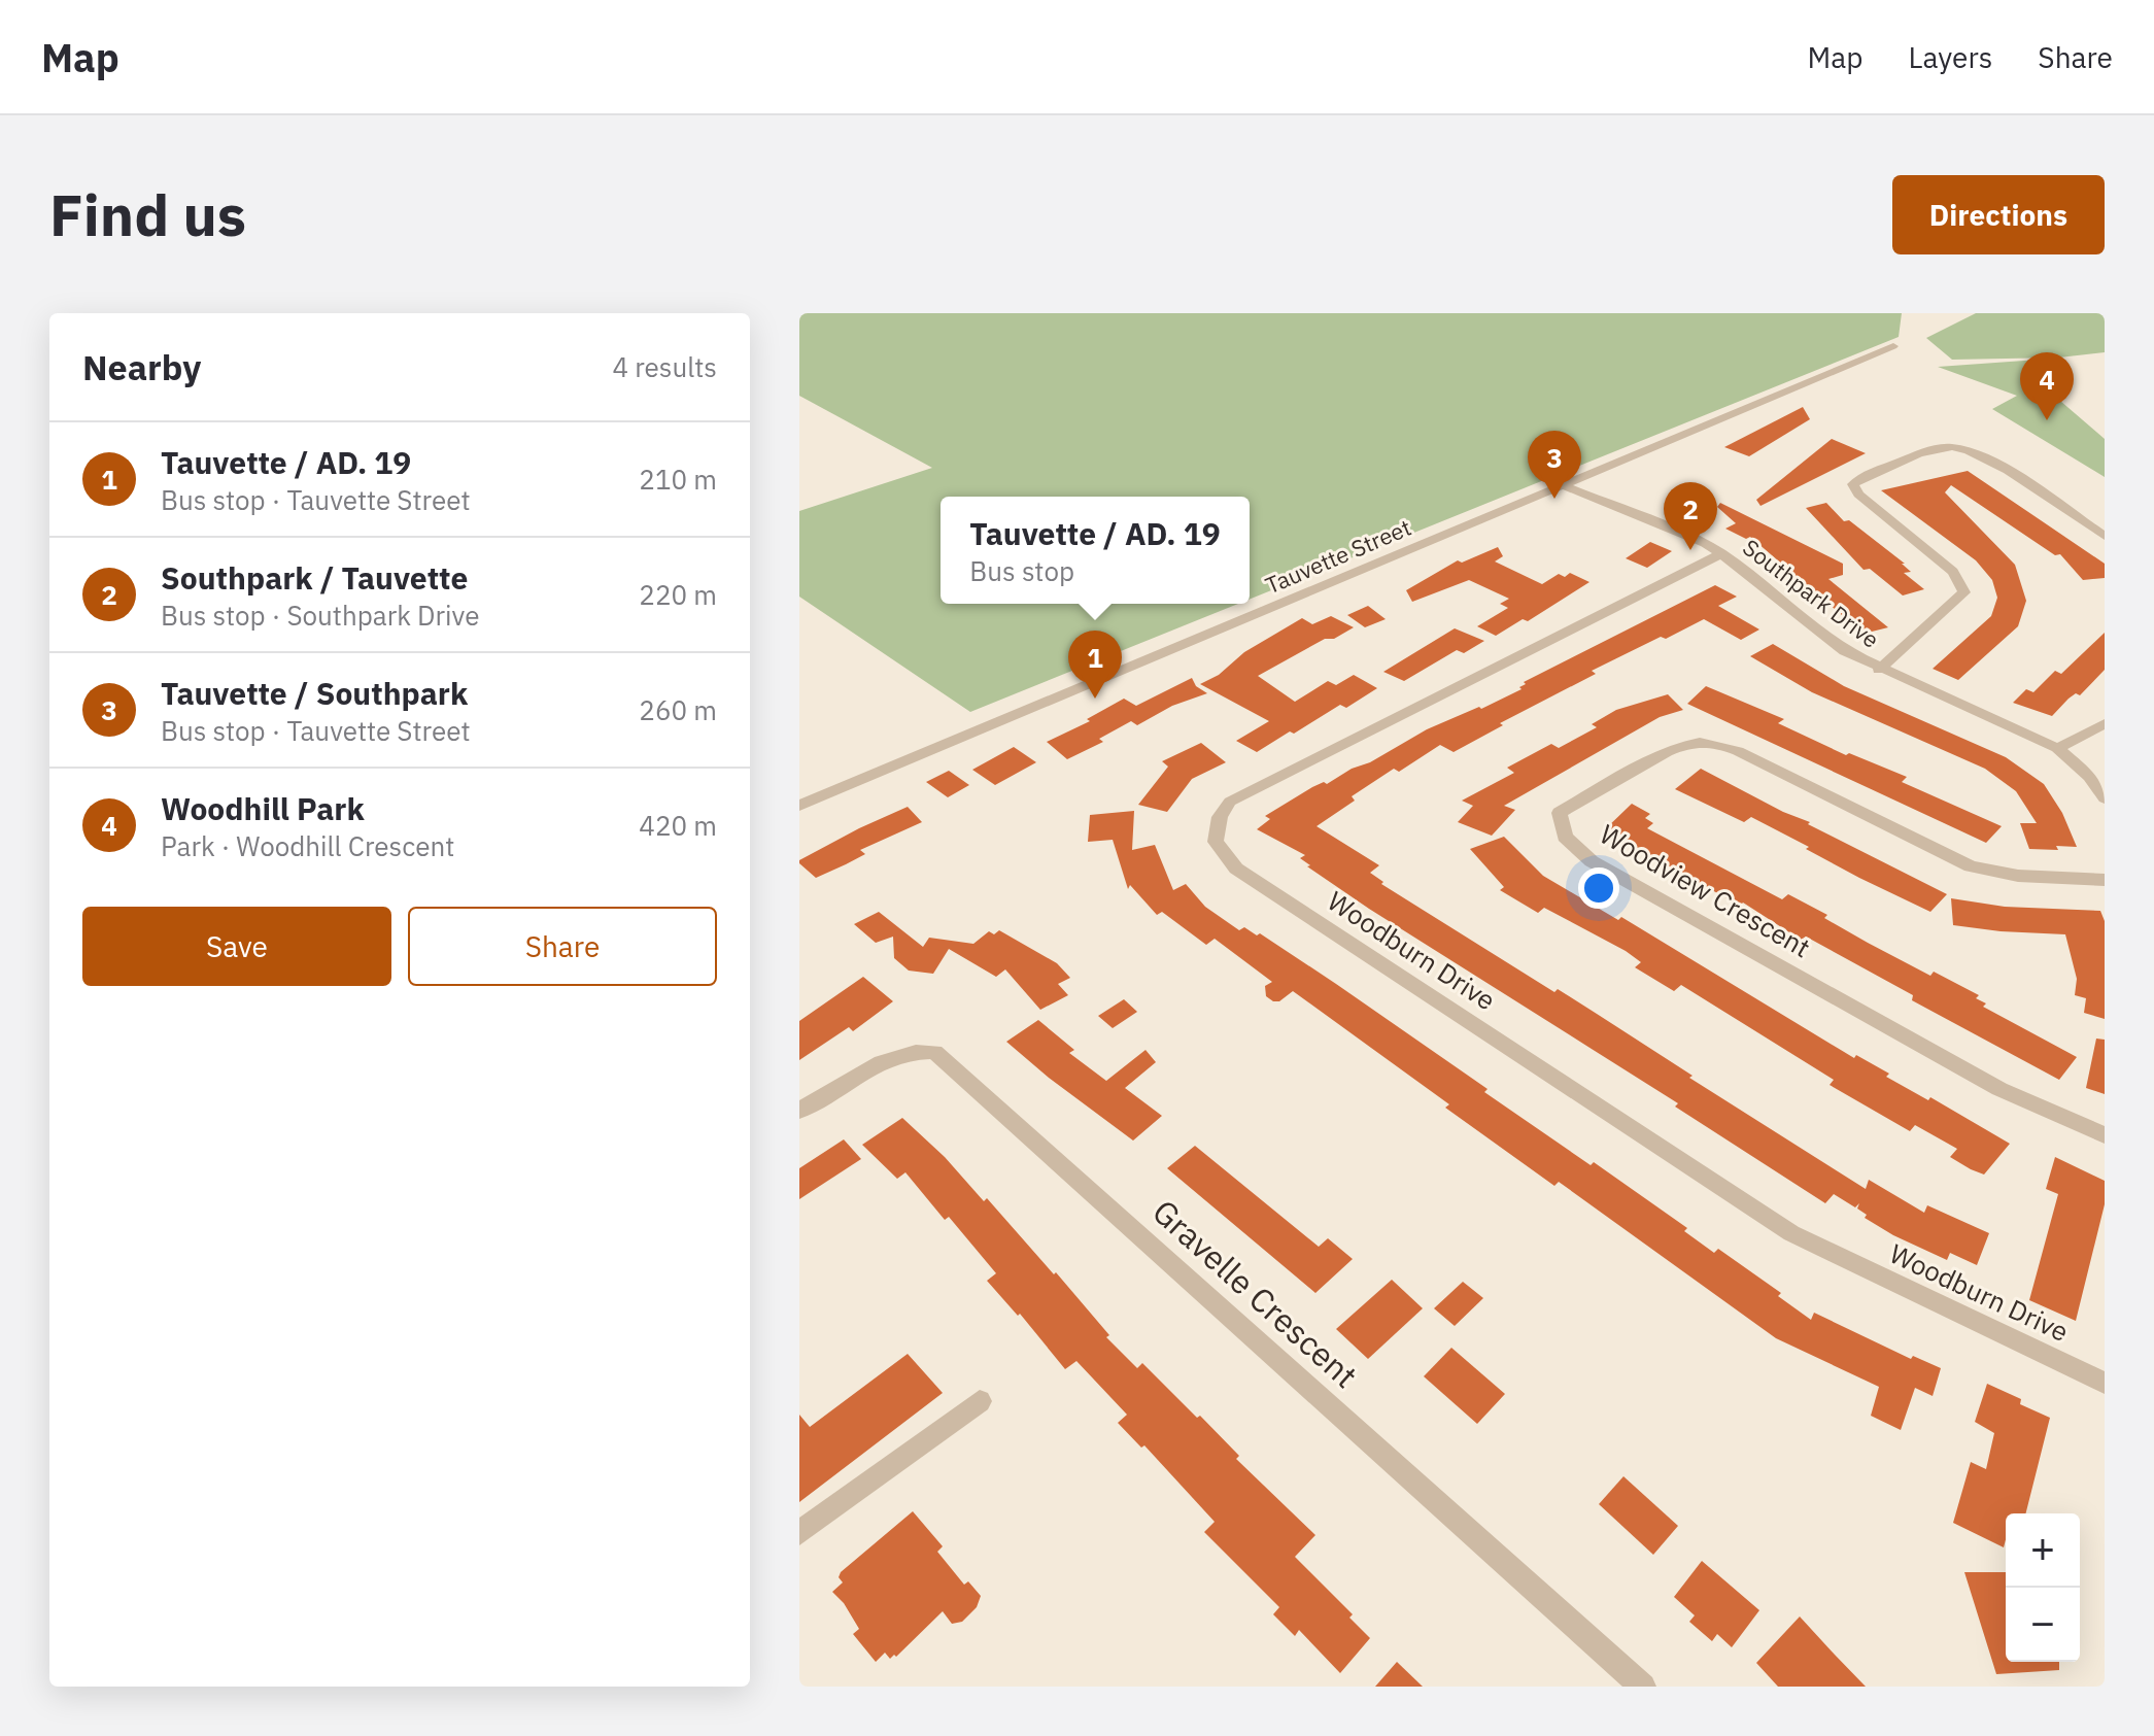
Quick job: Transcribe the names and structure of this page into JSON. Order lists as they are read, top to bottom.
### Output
{
  "streets": {
    "street": [
      "Tauvette Street",
      "Southpark Drive",
      "Woodview Crescent",
      "Woodburn Drive",
      "Gravelle Crescent"
    ]
  },
  "crossings": [
    ["Tauvette Street", "Southpark Drive"],
    ["Southpark Drive", "Woodburn Drive"]
  ],
  "page": {
    "header": "Map",
    "nav": ["Map", "Layers", "Share"],
    "buttons": [
      "Directions",
      ["Save", "Share"]
    ],
    "title": "Find us",
    "heading": ["Nearby", "4 results"],
    "pins": [
      "4",
      "3",
      "2",
      "1"
    ],
    "list": [
      {
        "mark": "1",
        "name": "Tauvette / AD. 19",
        "note": "Bus stop · Tauvette Street",
        "value": "210 m"
      },
      {
        "mark": "2",
        "name": "Southpark / Tauvette",
        "note": "Bus stop · Southpark Drive",
        "value": "220 m"
      },
      {
        "mark": "3",
        "name": "Tauvette / Southpark",
        "note": "Bus stop · Tauvette Street",
        "value": "260 m"
      },
      {
        "mark": "4",
        "name": "Woodhill Park",
        "note": "Park · Woodhill Crescent",
        "value": "420 m"
      }
    ],
    "popup": ["Tauvette / AD. 19", "Bus stop"],
    "map_buttons": ["+", "−"]
  }
}
